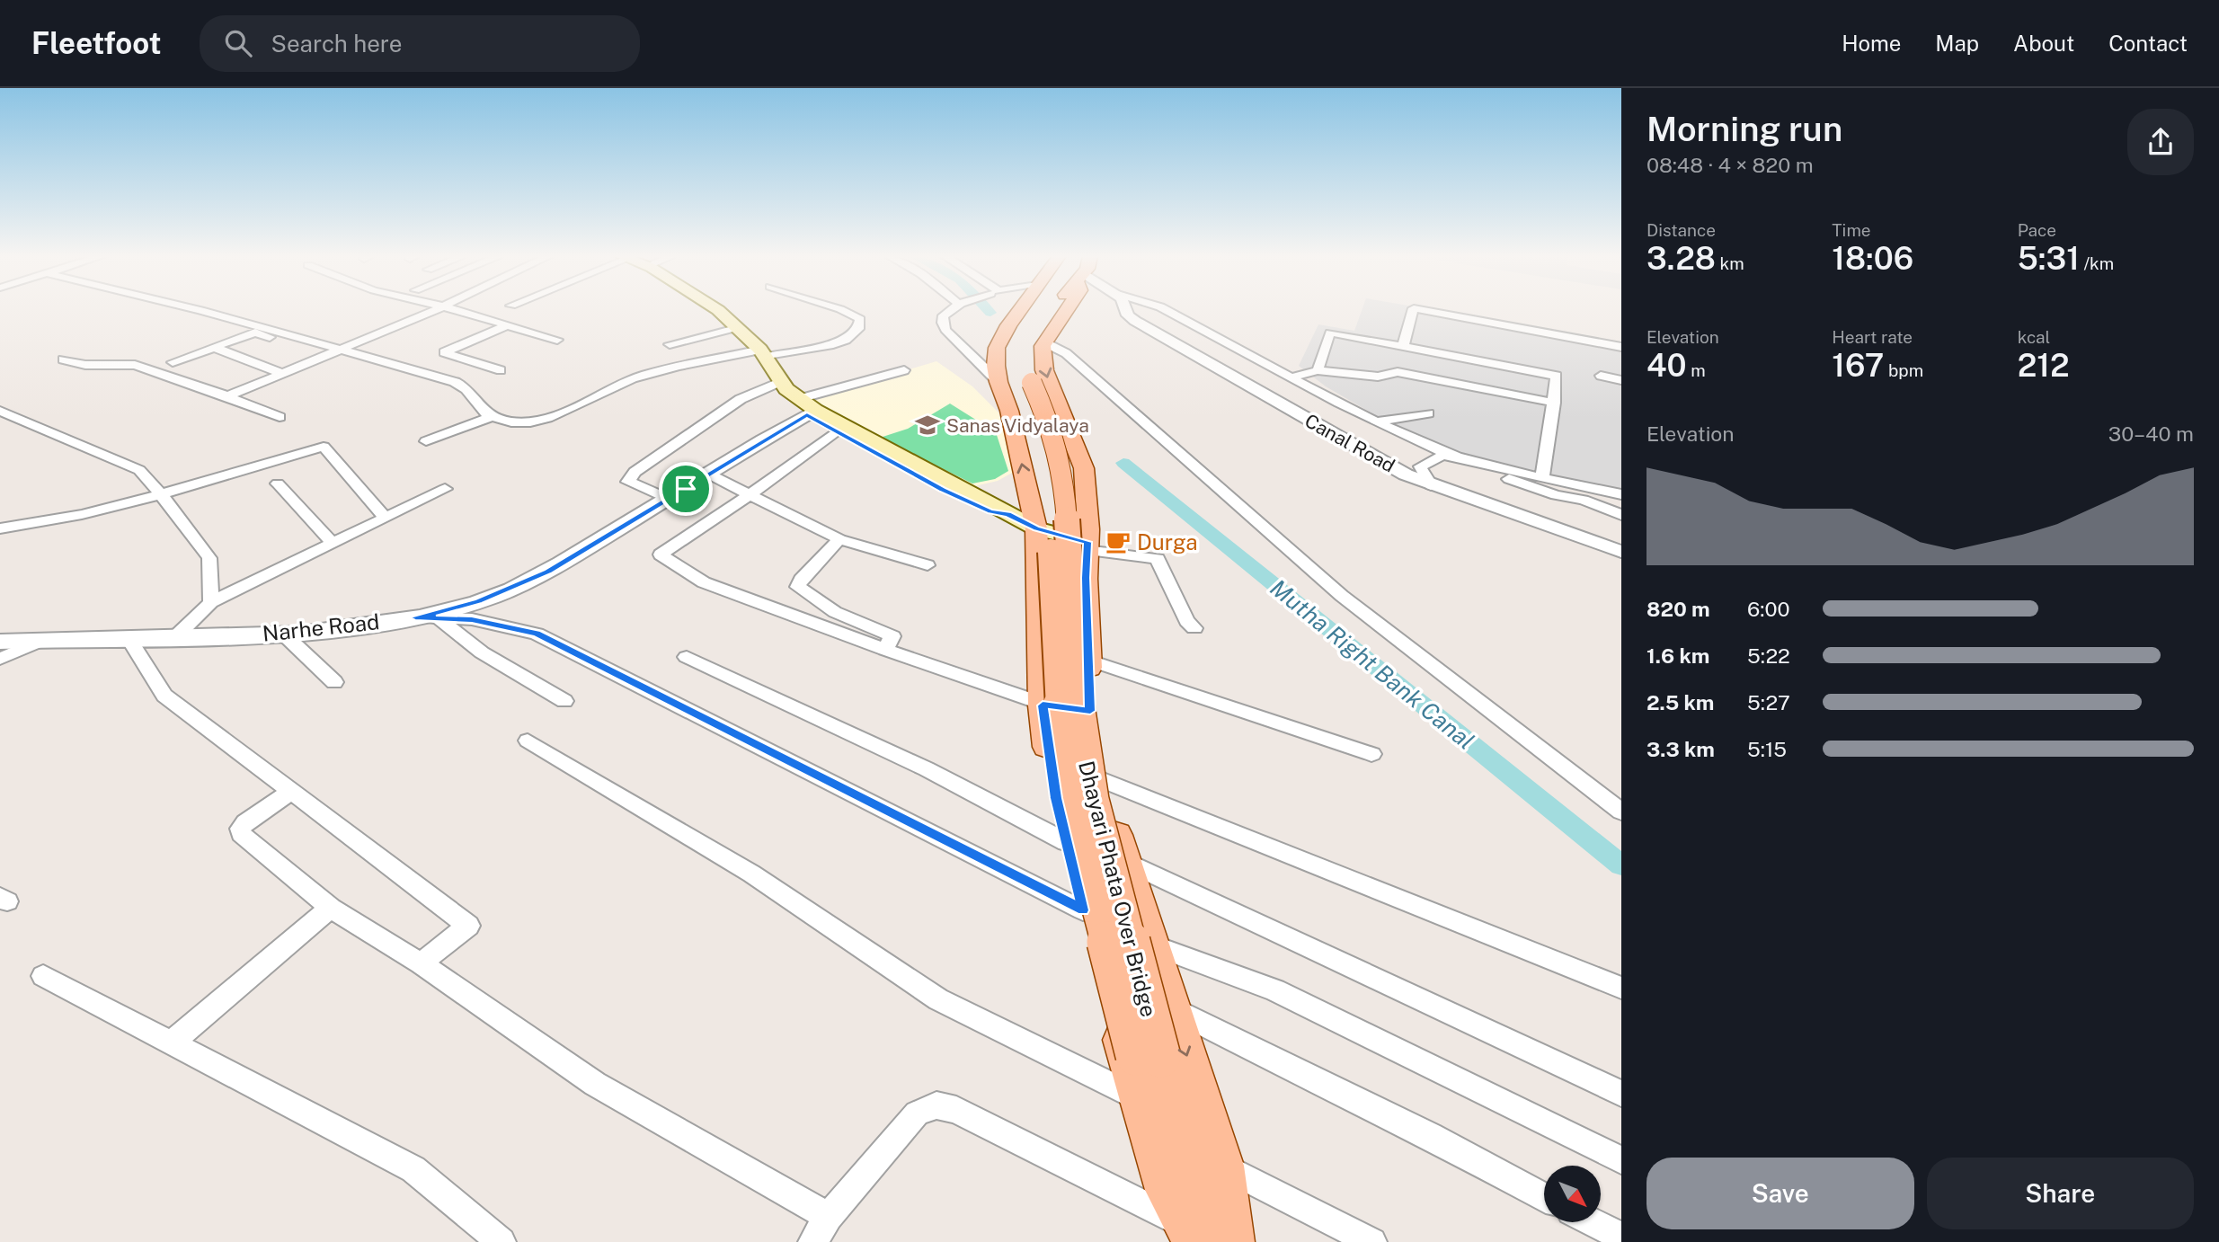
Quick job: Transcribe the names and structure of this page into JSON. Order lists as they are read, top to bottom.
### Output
{
  "streets": {
    "main road": ["Dhayari Phata Over Bridge"],
    "street": ["Canal Road", "Narhe Road"]
  },
  "water": ["Mutha Right Bank Canal"],
  "places": {
    "school or university": ["Sanas Vidyalaya"],
    "cafe": ["Durga"]
  },
  "north": "bottom right",
  "page": {
    "header": "Fleetfoot",
    "search": "Search here",
    "nav": [
      "Home",
      "Map",
      "About",
      "Contact"
    ],
    "heading": ["Morning run", "08:48 · 4 × 820 m"],
    "stats": [
      ["Distance", "3.28 km"],
      ["Time", "18:06"],
      ["Pace", "5:31 /km"],
      ["Elevation", "40 m"],
      ["Heart rate", "167 bpm"],
      ["kcal", "212"]
    ],
    "chart": ["Elevation", "30–40 m"],
    "list": [
      {
        "name": "820 m",
        "note": "6:00"
      },
      {
        "name": "1.6 km",
        "note": "5:22"
      },
      {
        "name": "2.5 km",
        "note": "5:27"
      },
      {
        "name": "3.3 km",
        "note": "5:15"
      }
    ],
    "buttons": ["Save", "Share"]
  }
}
